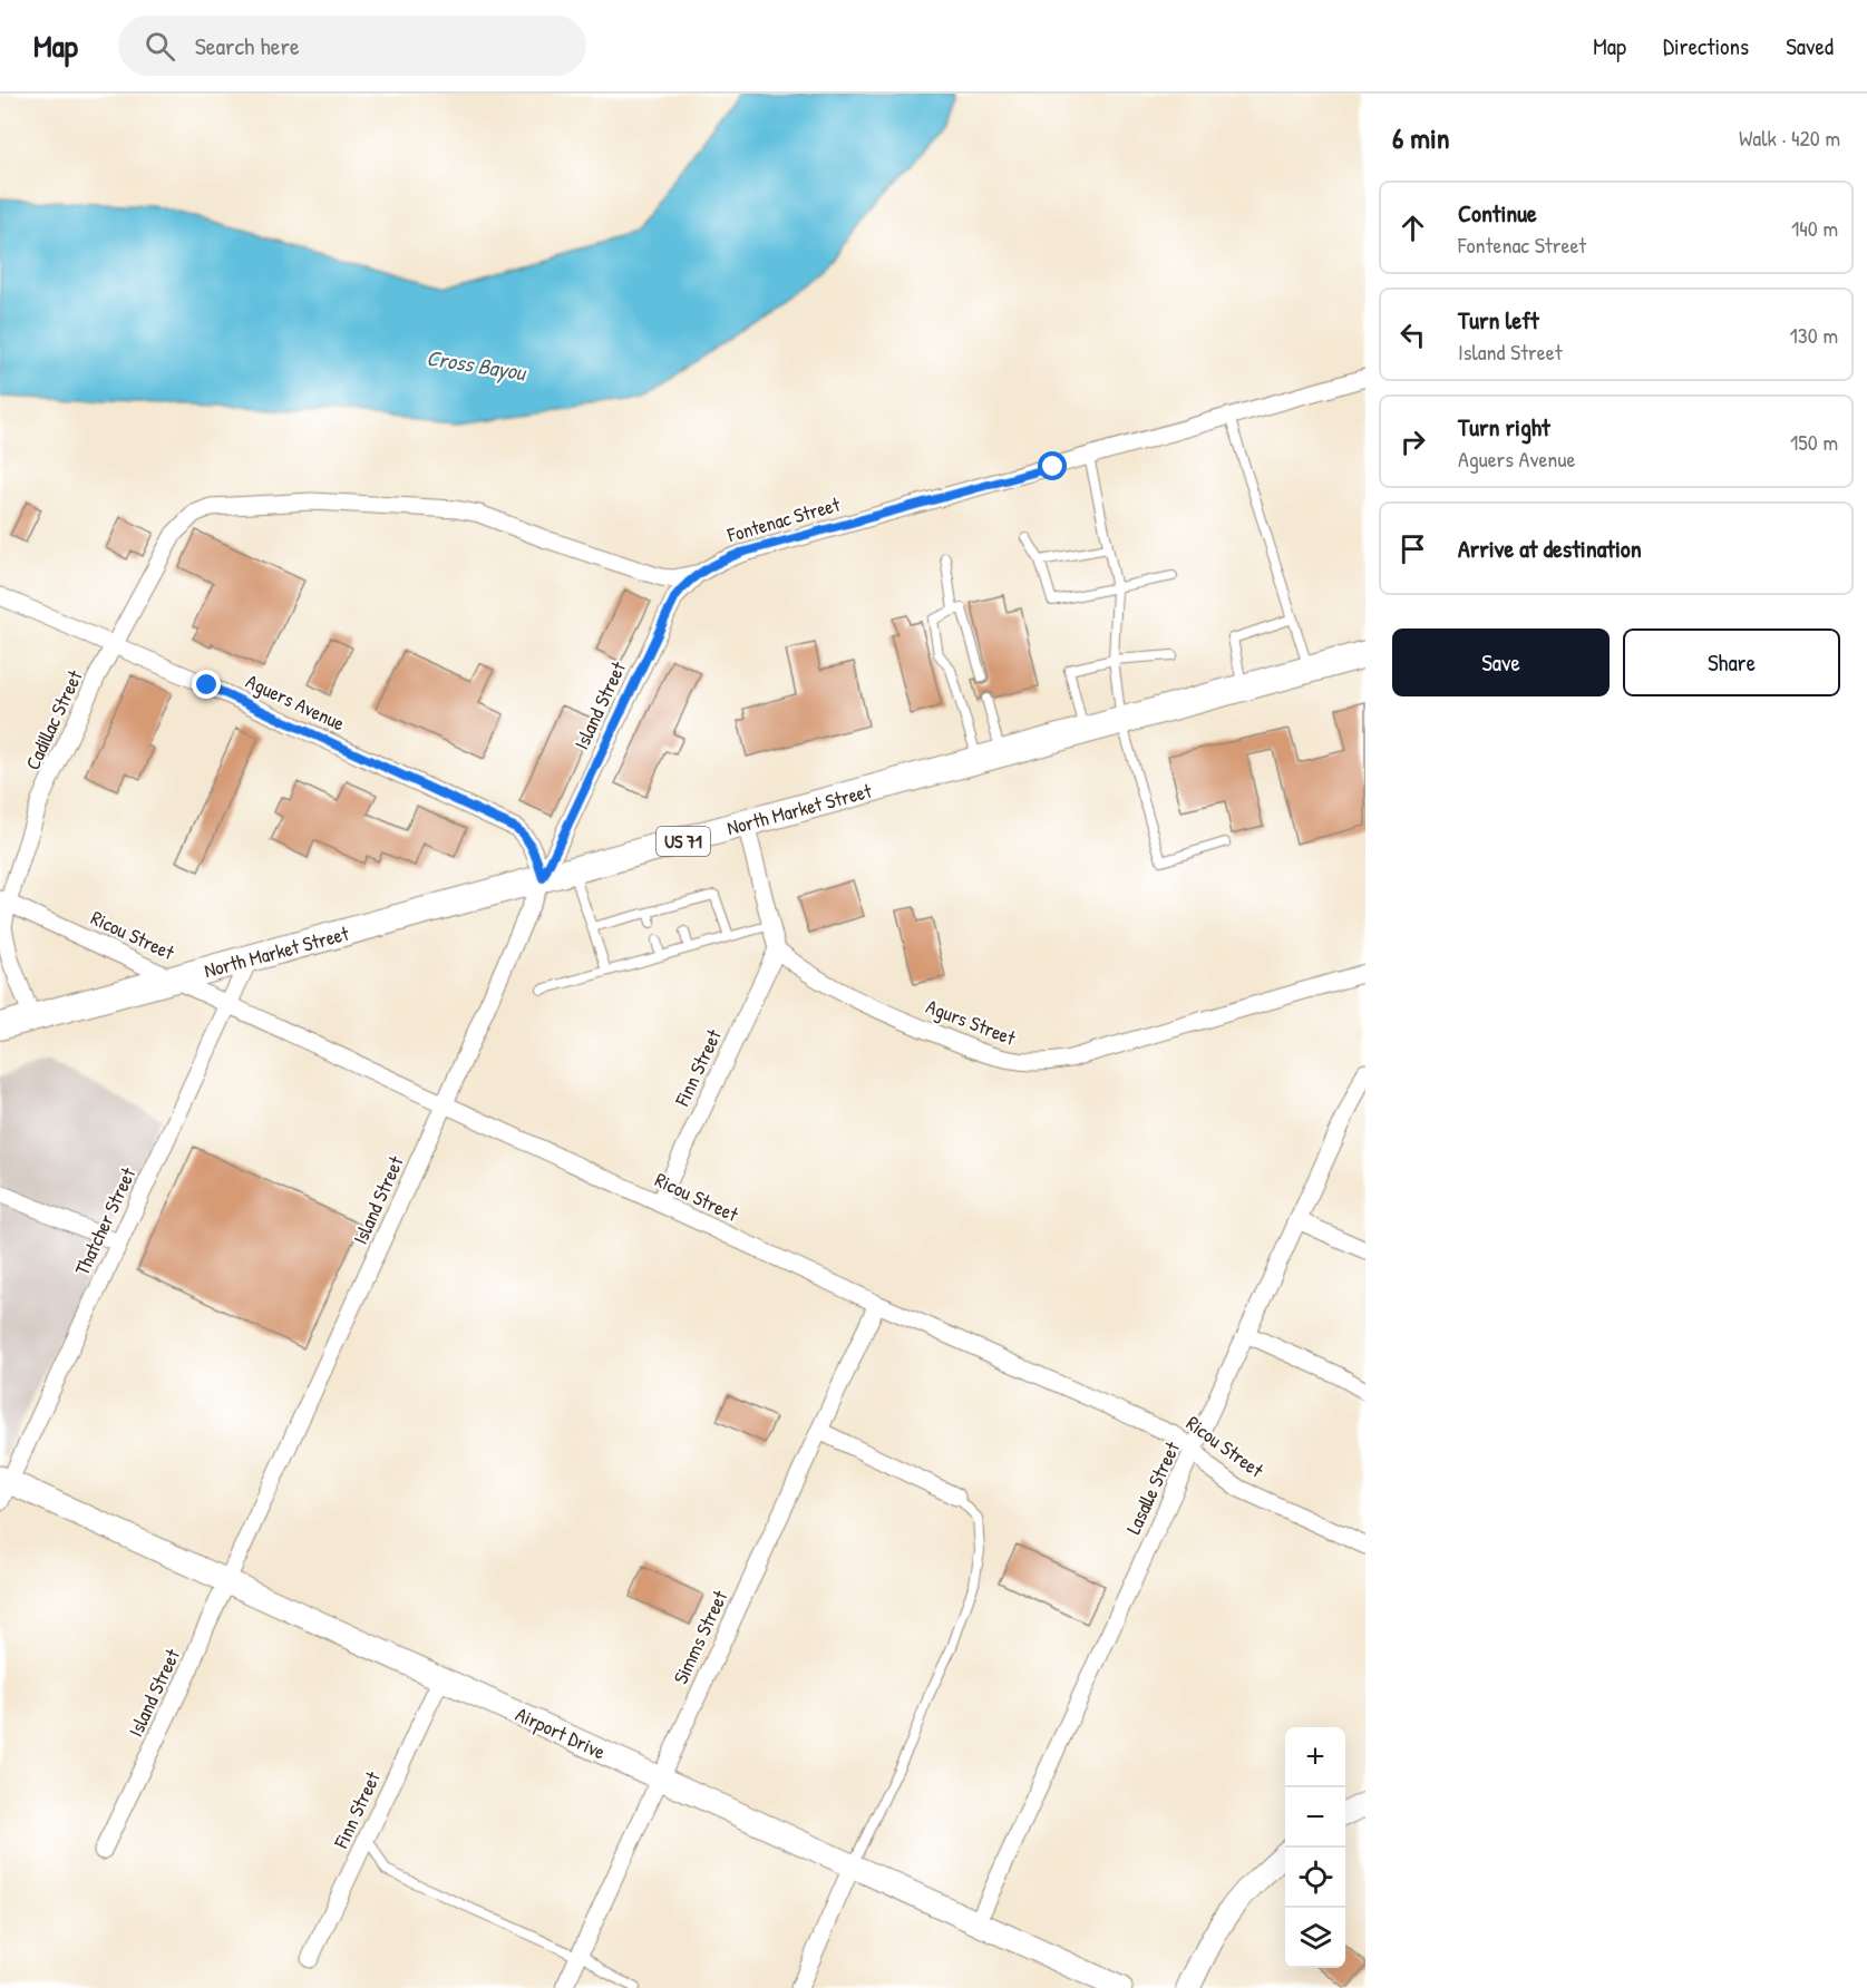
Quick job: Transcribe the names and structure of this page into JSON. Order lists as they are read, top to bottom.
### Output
{
  "streets": {
    "main road": ["North Market Street", "US 71"],
    "street": [
      "Fontenac Street",
      "Aguers Avenue",
      "Island Street",
      "Cadillac Street",
      "Ricou Street",
      "Agurs Street",
      "Finn Street",
      "Thatcher Street",
      "Lasalle Street",
      "Simms Street",
      "Airport Drive"
    ]
  },
  "crossings": [
    ["Fontenac Street", "Island Street"],
    ["Fontenac Street", "Cadillac Street"],
    ["Aguers Avenue", "Island Street"],
    ["Aguers Avenue", "Cadillac Street"],
    ["Aguers Avenue", "North Market Street"],
    ["Island Street", "North Market Street"],
    ["Island Street", "Ricou Street"],
    ["Island Street", "Airport Drive"],
    ["Cadillac Street", "North Market Street"],
    ["Cadillac Street", "Ricou Street"],
    ["North Market Street", "Ricou Street"],
    ["North Market Street", "Thatcher Street"],
    ["Ricou Street", "Finn Street"],
    ["Ricou Street", "Thatcher Street"],
    ["Ricou Street", "Lasalle Street"],
    ["Ricou Street", "Simms Street"],
    ["Agurs Street", "Finn Street"],
    ["Finn Street", "Airport Drive"],
    ["Thatcher Street", "Airport Drive"],
    ["Lasalle Street", "Airport Drive"],
    ["Simms Street", "Airport Drive"]
  ],
  "water": ["Cross Bayou"],
  "page": {
    "header": "Map",
    "search": "Search here",
    "nav": ["Map", "Directions", "Saved"],
    "heading": ["6 min", "Walk · 420 m"],
    "list": [
      ["Continue", "Fontenac Street", "140 m"],
      ["Turn left", "Island Street", "130 m"],
      ["Turn right", "Aguers Avenue", "150 m"],
      "Arrive at destination"
    ],
    "buttons": ["Save", "Share"],
    "map_buttons": ["+", "−"]
  }
}
